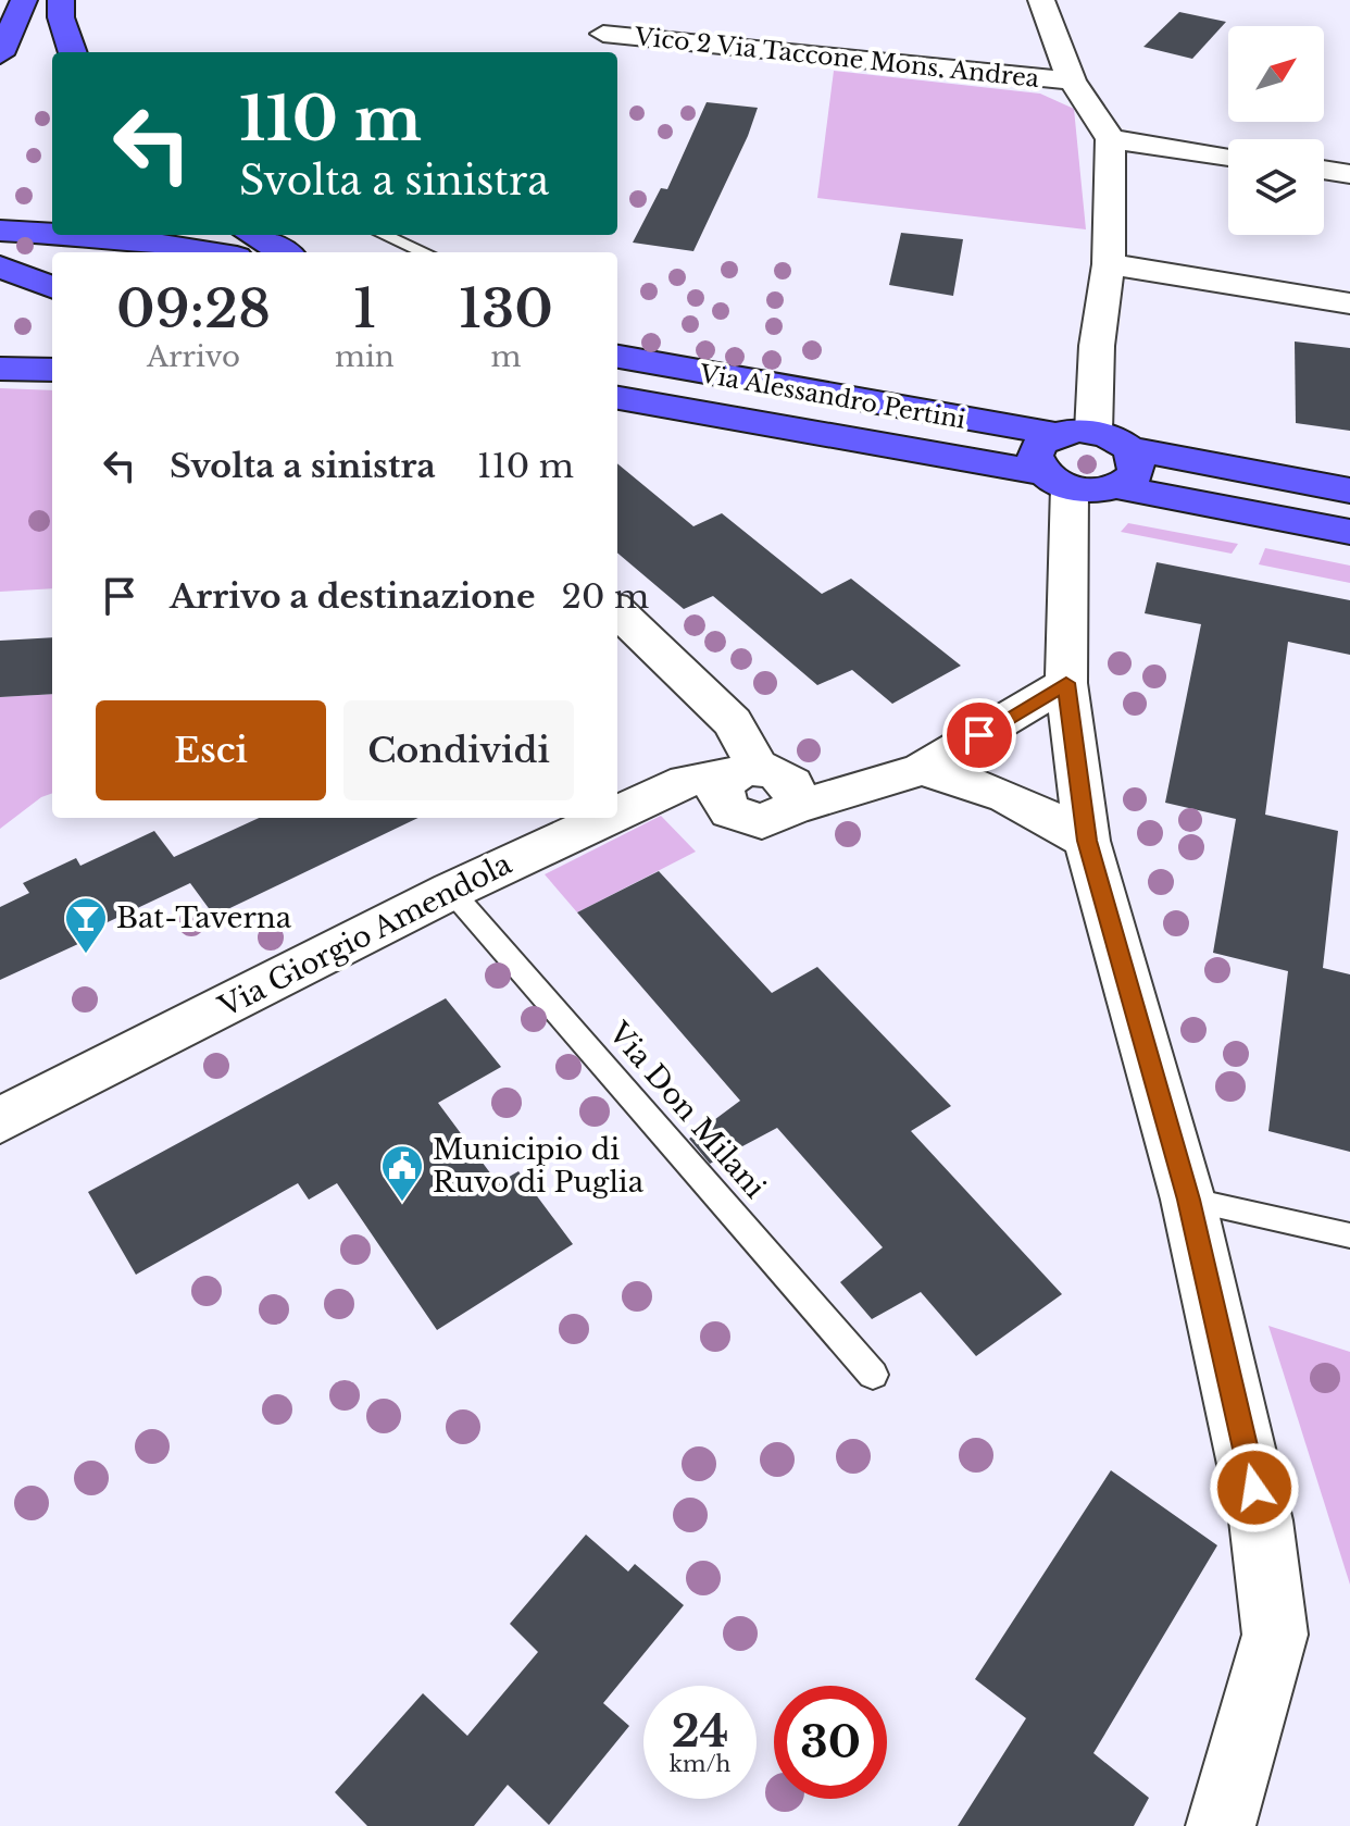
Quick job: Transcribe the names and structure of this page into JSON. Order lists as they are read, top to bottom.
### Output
{
  "streets": {
    "main road": ["Via Alessandro Pertini"],
    "street": ["Vico 2 Via Taccone Mons. Andrea", "Via Giorgio Amendola"],
    "lane": ["Via Don Milani"]
  },
  "crossings": [
    ["Via Giorgio Amendola", "Via Don Milani"]
  ],
  "places": {
    "bar": ["Bat-Taverna"],
    "public building": ["Municipio di Ruvo di Puglia"]
  },
  "north": "top right",
  "page": {
    "turn": ["110 m", "Svolta a sinistra"],
    "eta": [
      "09:28",
      "Arrivo",
      "1",
      "min",
      "130",
      "m"
    ],
    "list": [
      {
        "name": "Svolta a sinistra",
        "value": "110 m"
      },
      {
        "name": "Arrivo a destinazione",
        "value": "20 m"
      }
    ],
    "buttons": ["Esci", "Condividi"],
    "speed": "24 km/h",
    "limit": "30"
  }
}
